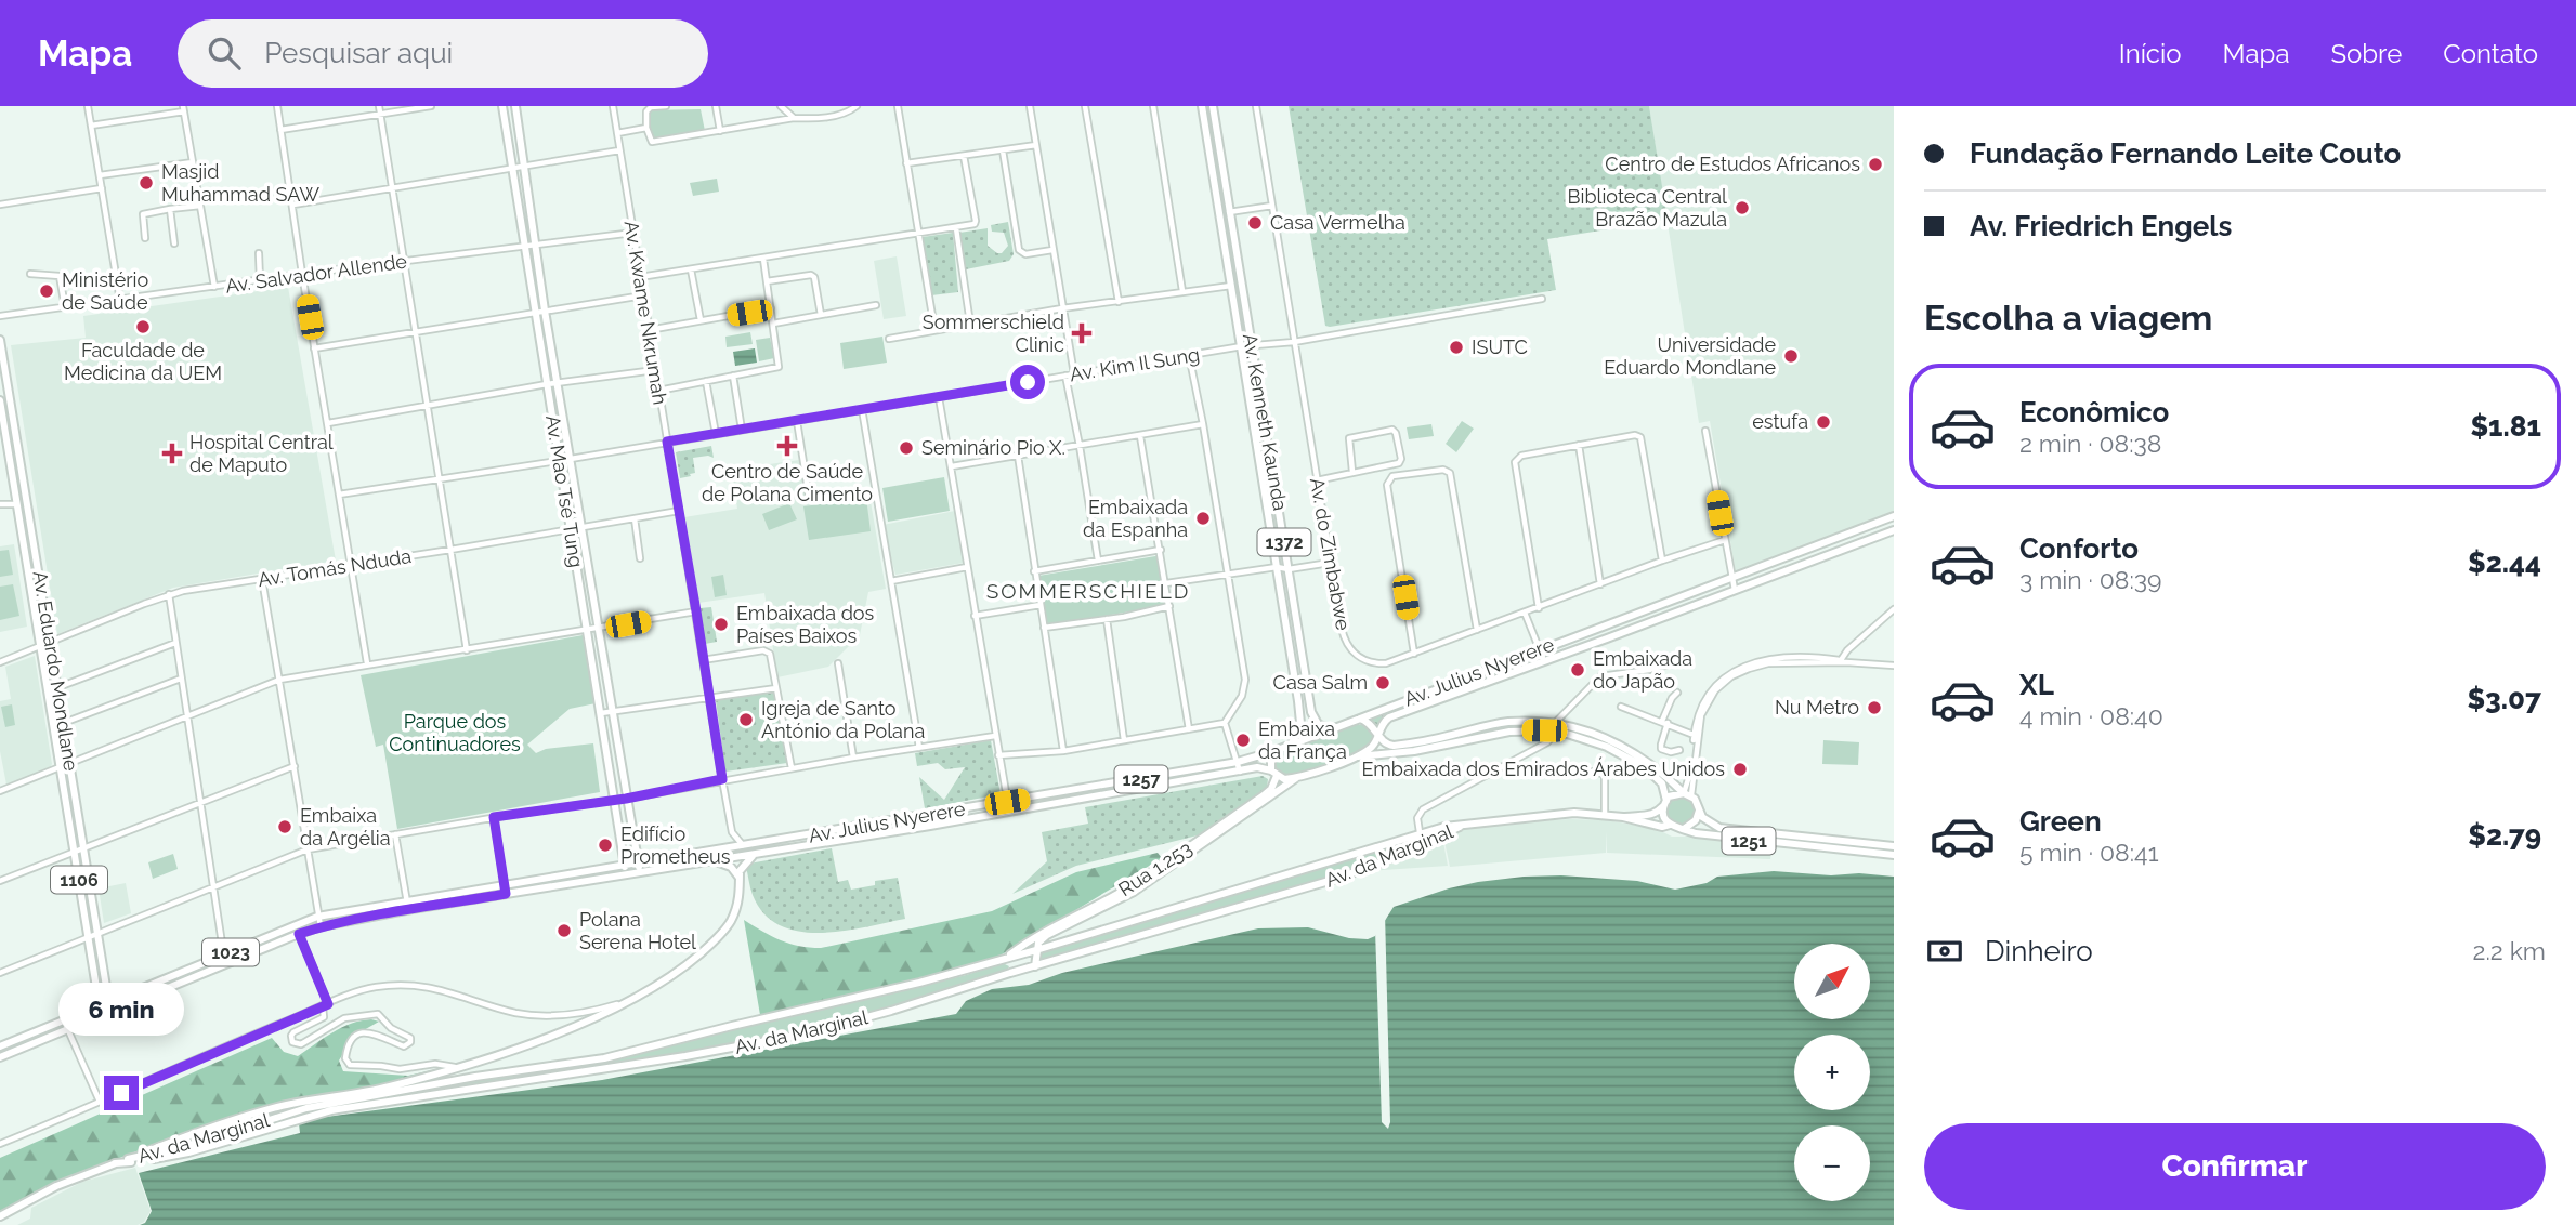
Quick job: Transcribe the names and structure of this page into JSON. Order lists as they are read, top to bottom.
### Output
{
  "streets": {
    "main road": [
      "Av. Kenneth Kaunda",
      "Av. Mao Tsé Tung",
      "1372",
      "Av. Eduardo Mondlane",
      "Av. Julius Nyerere",
      "1257",
      "1251",
      "Av. da Marginal",
      "Rua 1.253",
      "1106",
      "1023"
    ],
    "street": [
      "Av. Salvador Allende",
      "Av. Kwame Nkrumah",
      "Av. Kim Il Sung",
      "Av. do Zimbabwe",
      "Av. Tomás Nduda"
    ]
  },
  "crossings": [
    ["Av. Salvador Allende", "Av. Kwame Nkrumah"],
    ["Av. Salvador Allende", "Av. Mao Tsé Tung"],
    ["Av. Kwame Nkrumah", "Av. Kim Il Sung"],
    ["Av. Kwame Nkrumah", "Av. Tomás Nduda"],
    ["Av. Kwame Nkrumah", "Av. Julius Nyerere"],
    ["Av. Kim Il Sung", "Av. Kenneth Kaunda"],
    ["Av. Kim Il Sung", "Av. Mao Tsé Tung"],
    ["Av. Kim Il Sung", "Av. do Zimbabwe"],
    ["Av. Kenneth Kaunda", "1372"],
    ["Av. Kenneth Kaunda", "Av. Julius Nyerere"],
    ["Av. Mao Tsé Tung", "Av. Tomás Nduda"],
    ["Av. Mao Tsé Tung", "Av. Julius Nyerere"],
    ["1372", "Av. Julius Nyerere"],
    ["Av. Tomás Nduda", "Av. Eduardo Mondlane"],
    ["Av. Eduardo Mondlane", "Av. Julius Nyerere"],
    ["Av. Julius Nyerere", "Av. da Marginal"],
    ["Av. Julius Nyerere", "Rua 1.253"],
    ["1251", "Av. da Marginal"],
    ["Av. da Marginal", "Rua 1.253"]
  ],
  "districts": ["SOMMERSCHIELD"],
  "parks": ["Parque dos Continuadores"],
  "places": {
    "other": [
      "Centro de Estudos Africanos",
      "Masjid Muhammad SAW",
      "Biblioteca Central Brazão Mazula",
      "Casa Vermelha",
      "Ministério de Saúde",
      "Faculdade de Medicina da UEM",
      "ISUTC",
      "Universidade Eduardo Mondlane",
      "estufa",
      "Seminário Pio X.",
      "Embaixada da Espanha",
      "Embaixada dos Países Baixos",
      "Embaixada do Japão",
      "Casa Salm",
      "Nu Metro",
      "Igreja de Santo António da Polana",
      "Embaixa da França",
      "Embaixada dos Emirados Árabes Unidos",
      "Embaixa da Argélia",
      "Edifício Prometheus",
      "Polana Serena Hotel"
    ],
    "health": ["Sommerschield Clinic", "Centro de Saúde de Polana Cimento", "Hospital Central de Maputo"]
  },
  "north": "top right",
  "page": {
    "header": "Mapa",
    "search": "Pesquisar aqui",
    "nav": [
      "Início",
      "Mapa",
      "Sobre",
      "Contato"
    ],
    "banner": ["Fundação Fernando Leite Couto", "Av. Friedrich Engels"],
    "heading": "Escolha a viagem",
    "list": [
      {
        "name": "Econômico",
        "note": "2 min · 08:38",
        "value": "$1.81"
      },
      {
        "name": "Conforto",
        "note": "3 min · 08:39",
        "value": "$2.44"
      },
      {
        "name": "XL",
        "note": "4 min · 08:40",
        "value": "$3.07"
      },
      {
        "name": "Green",
        "note": "5 min · 08:41",
        "value": "$2.79"
      }
    ],
    "pay": ["Dinheiro", "2.2 km"],
    "map_buttons": ["+", "−"],
    "bubble": "6 min",
    "buttons": "Confirmar"
  }
}
